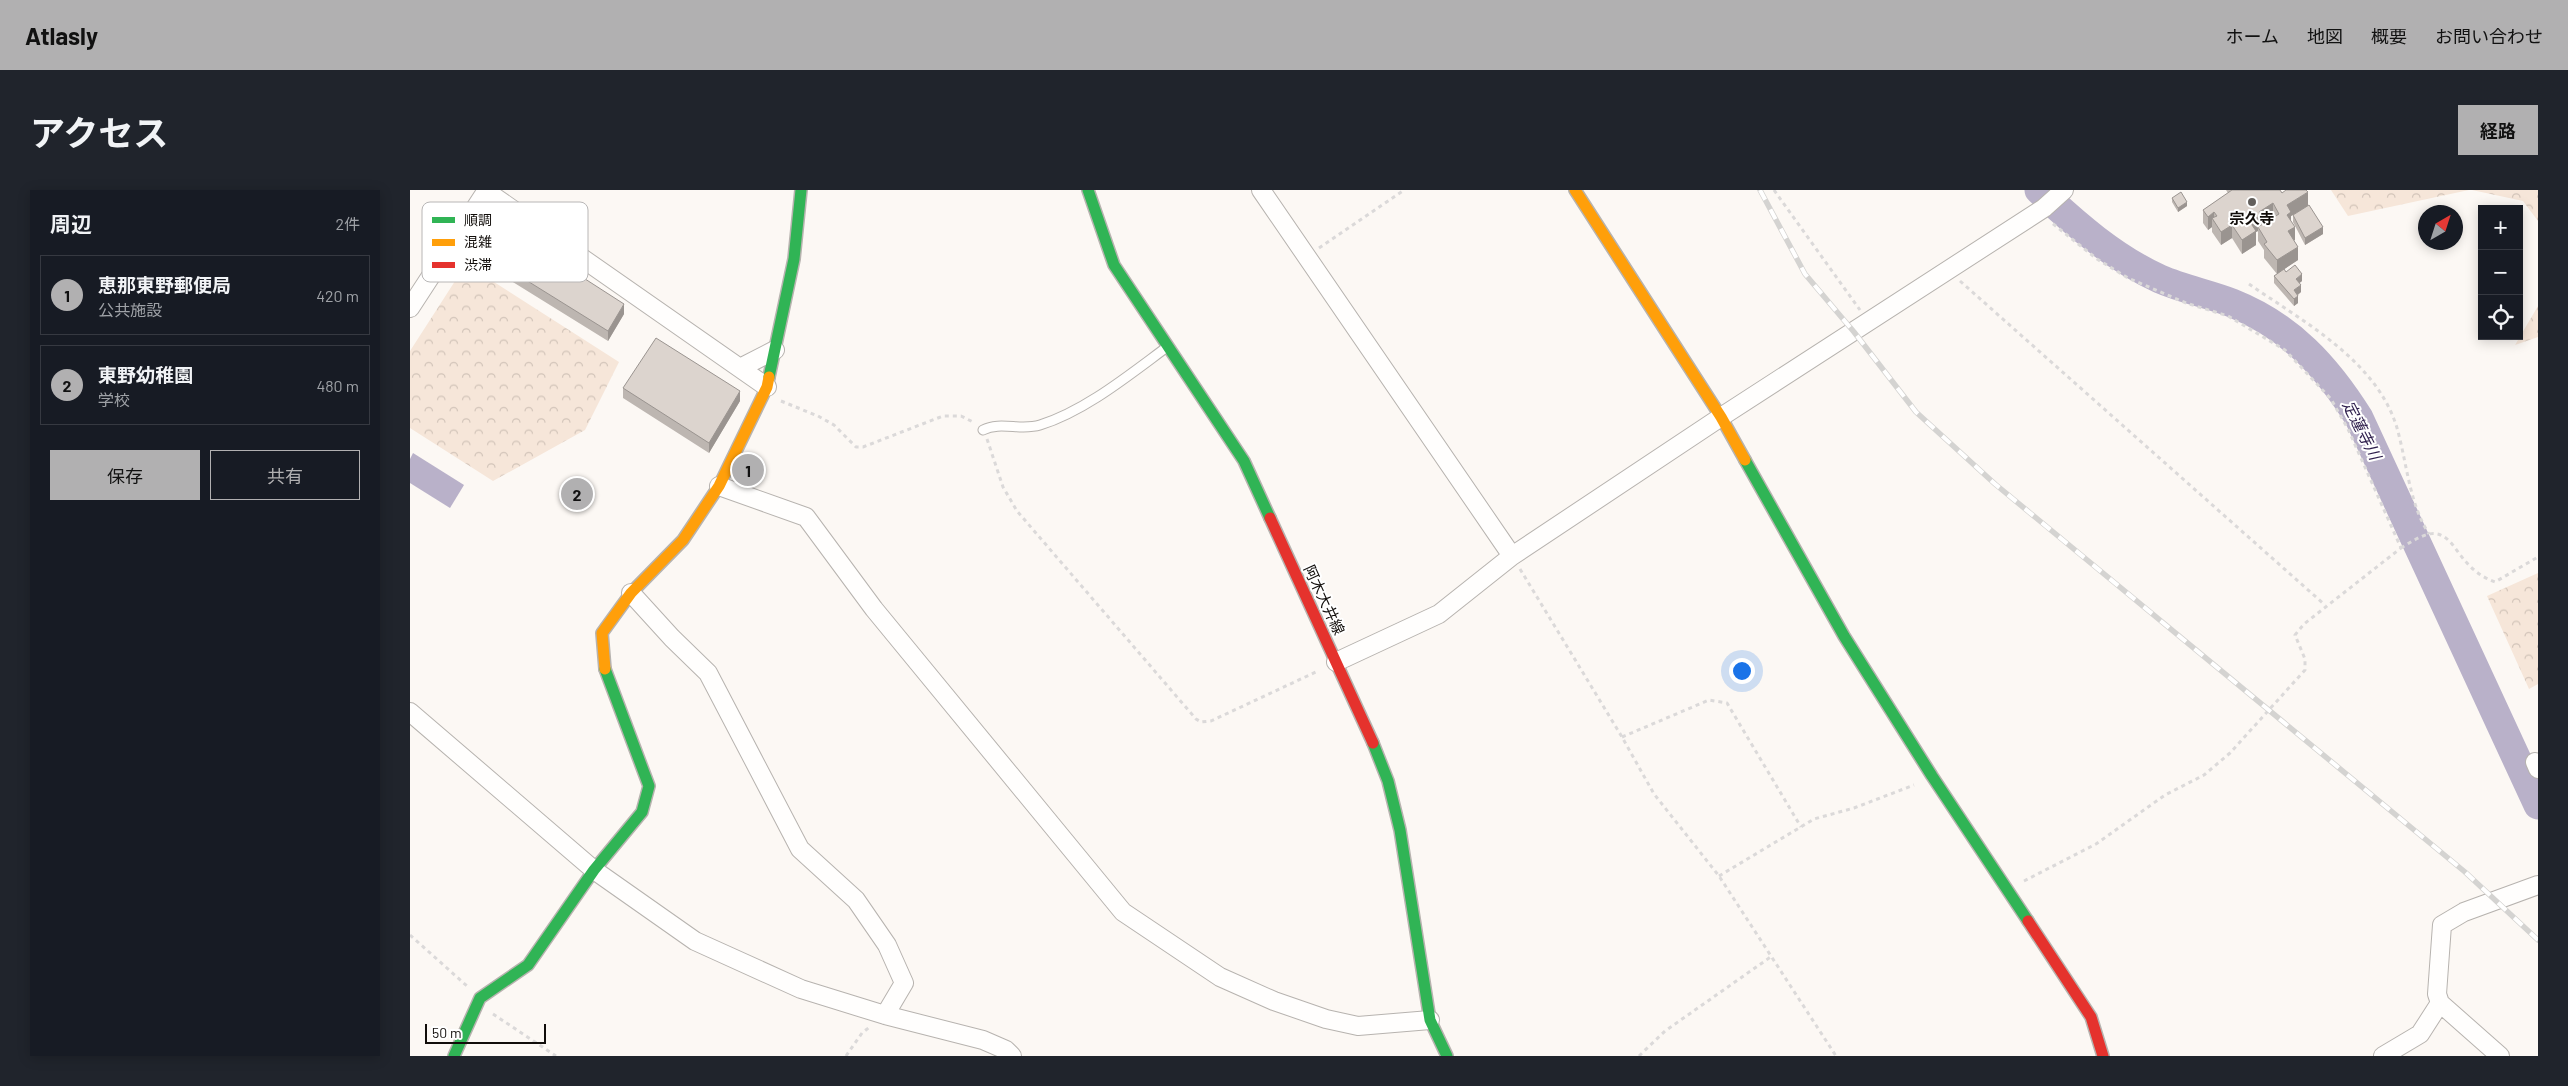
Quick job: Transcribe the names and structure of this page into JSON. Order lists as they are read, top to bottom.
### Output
{
  "streets": {
    "street": ["阿木大井線"]
  },
  "water": ["定蓮寺川"],
  "places": ["宗久寺"],
  "legend": ["順調", "混雑", "渋滞"],
  "scale_bar": "50 m",
  "north": "top right",
  "page": {
    "header": "Atlasly",
    "nav": [
      "ホーム",
      "地図",
      "概要",
      "お問い合わせ"
    ],
    "title": "アクセス",
    "buttons": [
      "経路",
      ["保存", "共有"]
    ],
    "heading": ["周辺", "2件"],
    "map_buttons": ["+", "−"],
    "list": [
      {
        "mark": "1",
        "name": "恵那東野郵便局",
        "note": "公共施設",
        "value": "420 m"
      },
      {
        "mark": "2",
        "name": "東野幼稚園",
        "note": "学校",
        "value": "480 m"
      }
    ],
    "pins": ["1", "2"],
    "scale": "50 m"
  }
}
